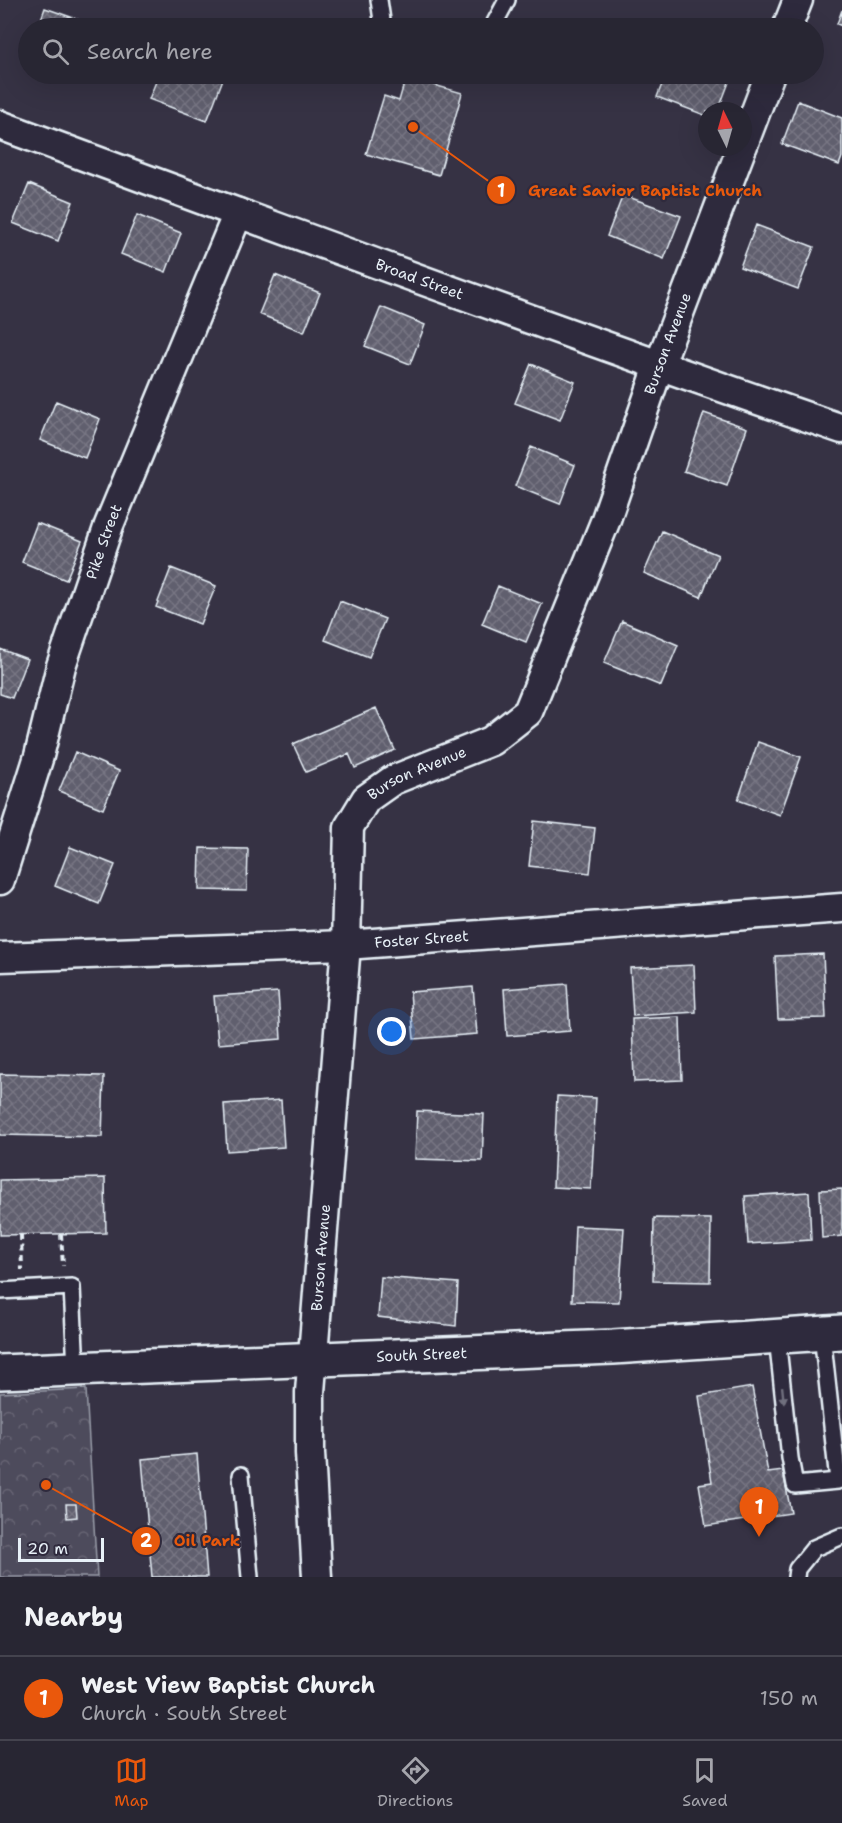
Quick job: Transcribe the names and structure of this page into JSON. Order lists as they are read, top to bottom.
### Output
{
  "streets": {
    "street": [
      "Broad Street",
      "Burson Avenue",
      "Pike Street",
      "Foster Street",
      "South Street"
    ]
  },
  "crossings": [
    ["Broad Street", "Burson Avenue"],
    ["Broad Street", "Pike Street"],
    ["Burson Avenue", "Foster Street"],
    ["Burson Avenue", "South Street"]
  ],
  "places": ["Great Savior Baptist Church", "Oil Park"],
  "scale_bar": "20 m",
  "north": "top",
  "page": {
    "search": "Search here",
    "pins": "1",
    "scale": "20 m",
    "heading": "Nearby",
    "list": [
      {
        "mark": "1",
        "name": "West View Baptist Church",
        "note": "Church · South Street",
        "value": "150 m"
      }
    ],
    "nav": ["Map", "Directions", "Saved"]
  }
}
